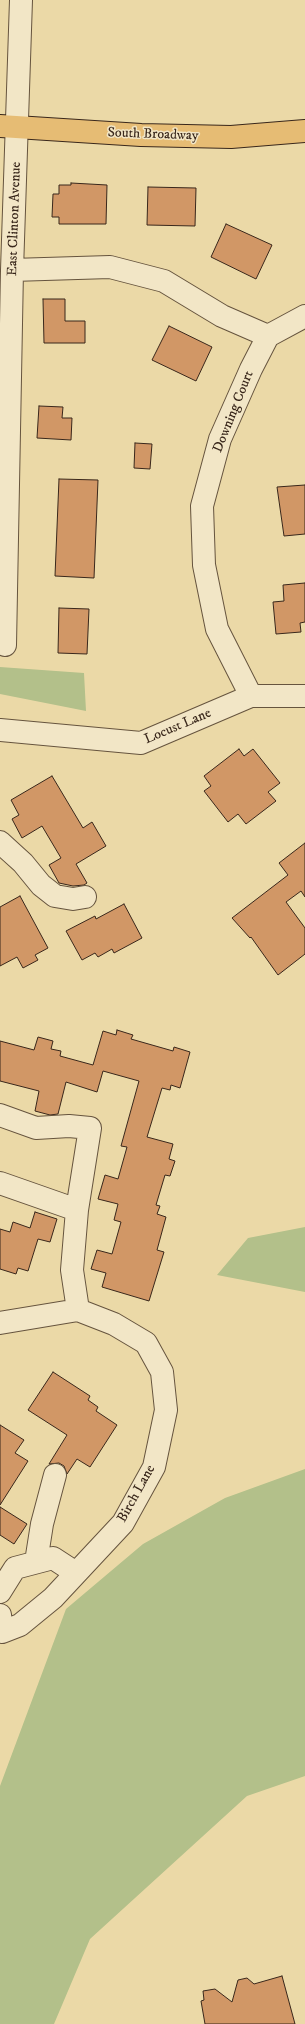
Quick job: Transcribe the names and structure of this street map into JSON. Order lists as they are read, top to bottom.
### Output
{
  "streets": {
    "main road": ["South Broadway"],
    "street": [
      "East Clinton Avenue",
      "Downing Court",
      "Locust Lane",
      "Birch Lane"
    ]
  },
  "crossings": [
    ["South Broadway", "East Clinton Avenue"],
    ["Downing Court", "Locust Lane"]
  ]
}
